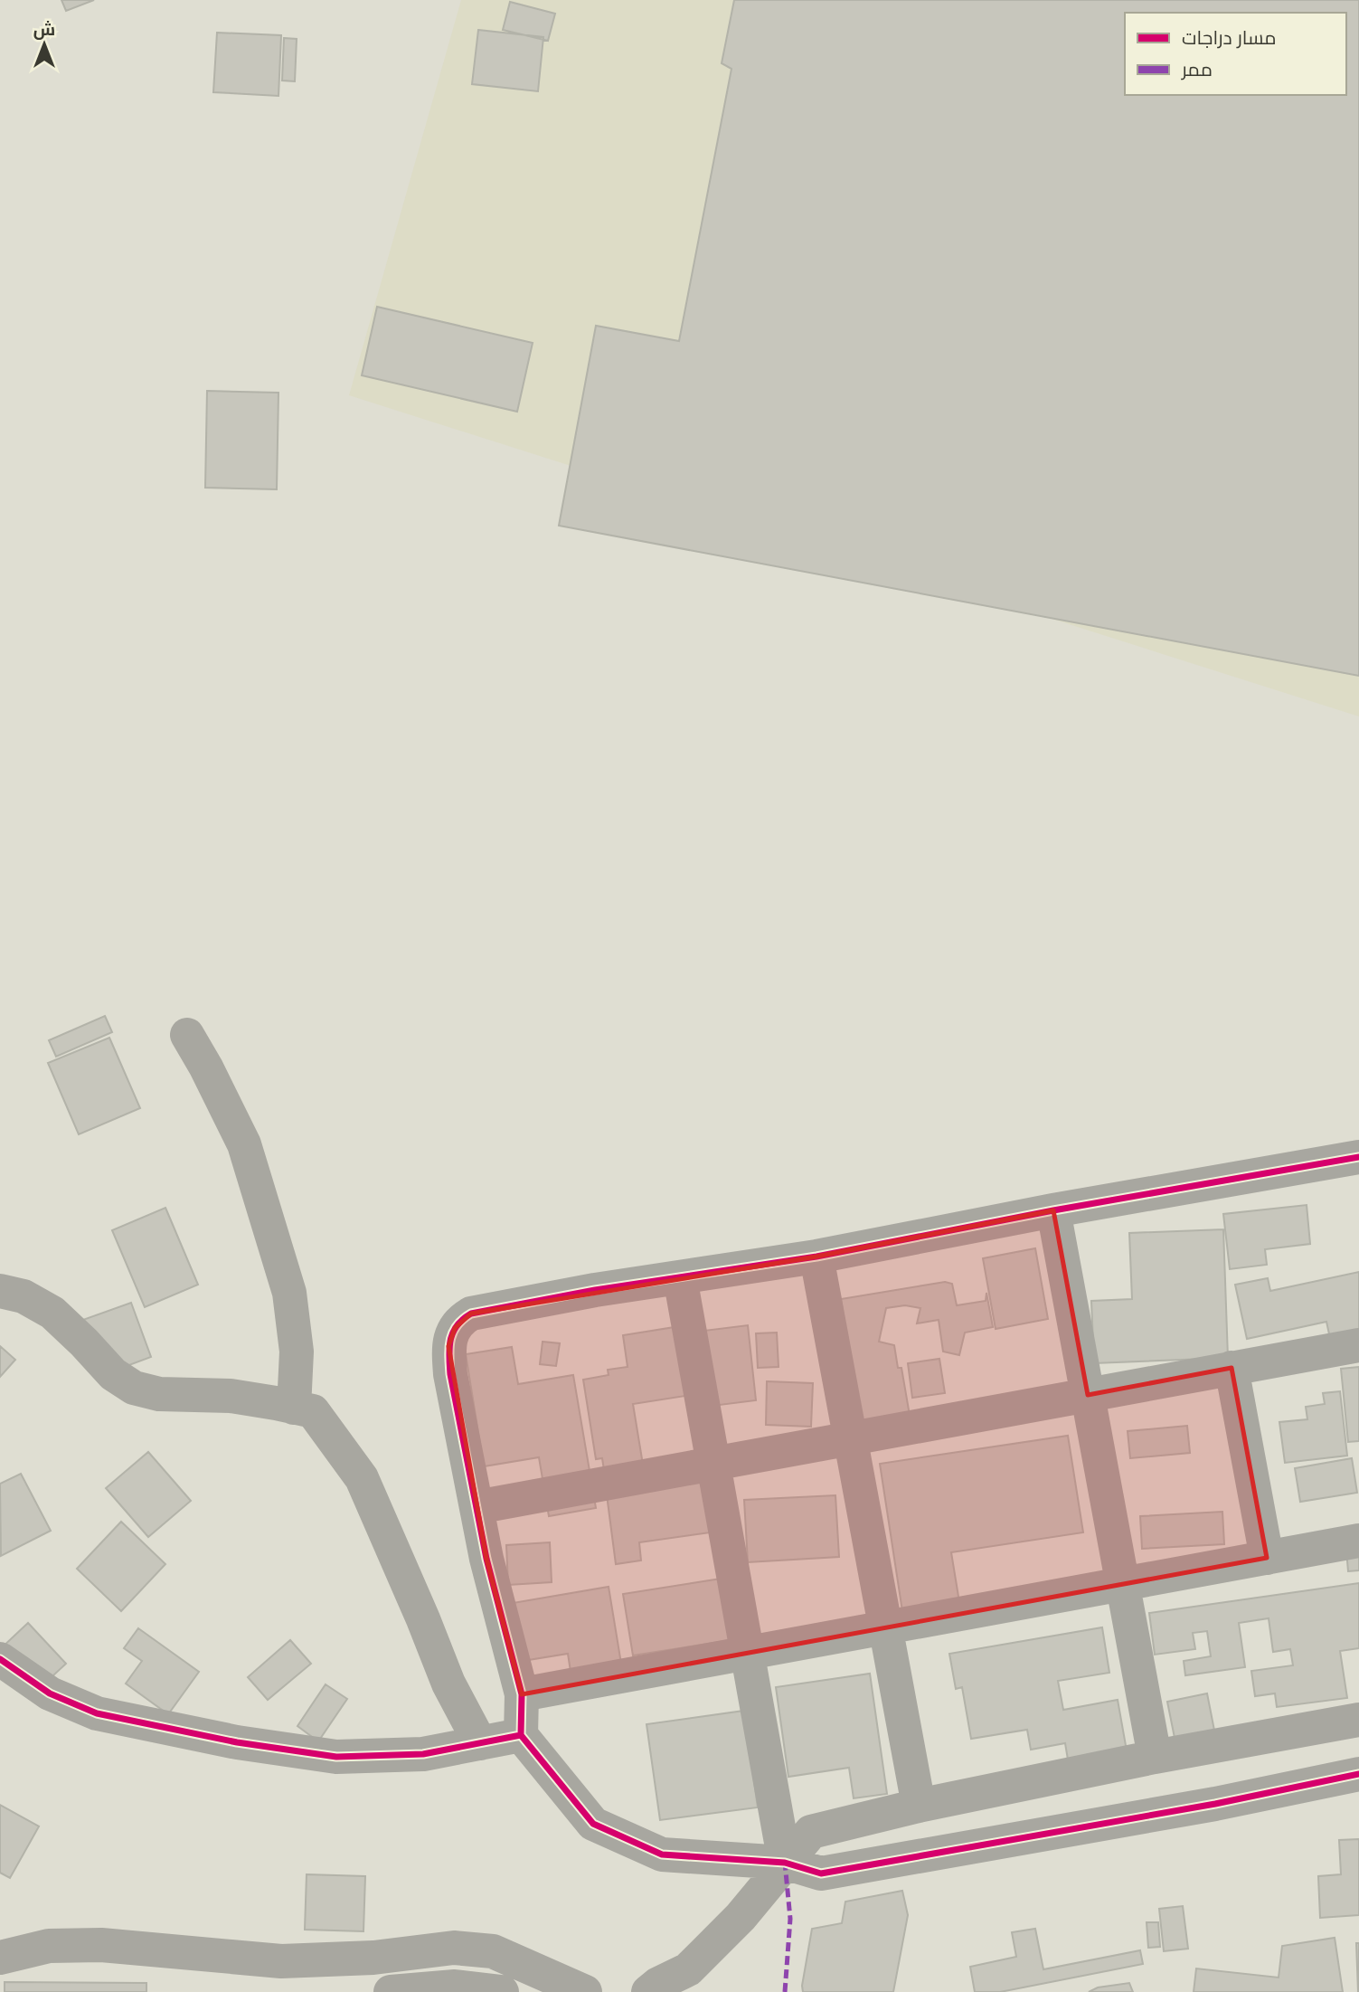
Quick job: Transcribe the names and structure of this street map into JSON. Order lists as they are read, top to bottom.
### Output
{
  "legend": ["مسار دراجات", "ممر"],
  "north": "top"
}
